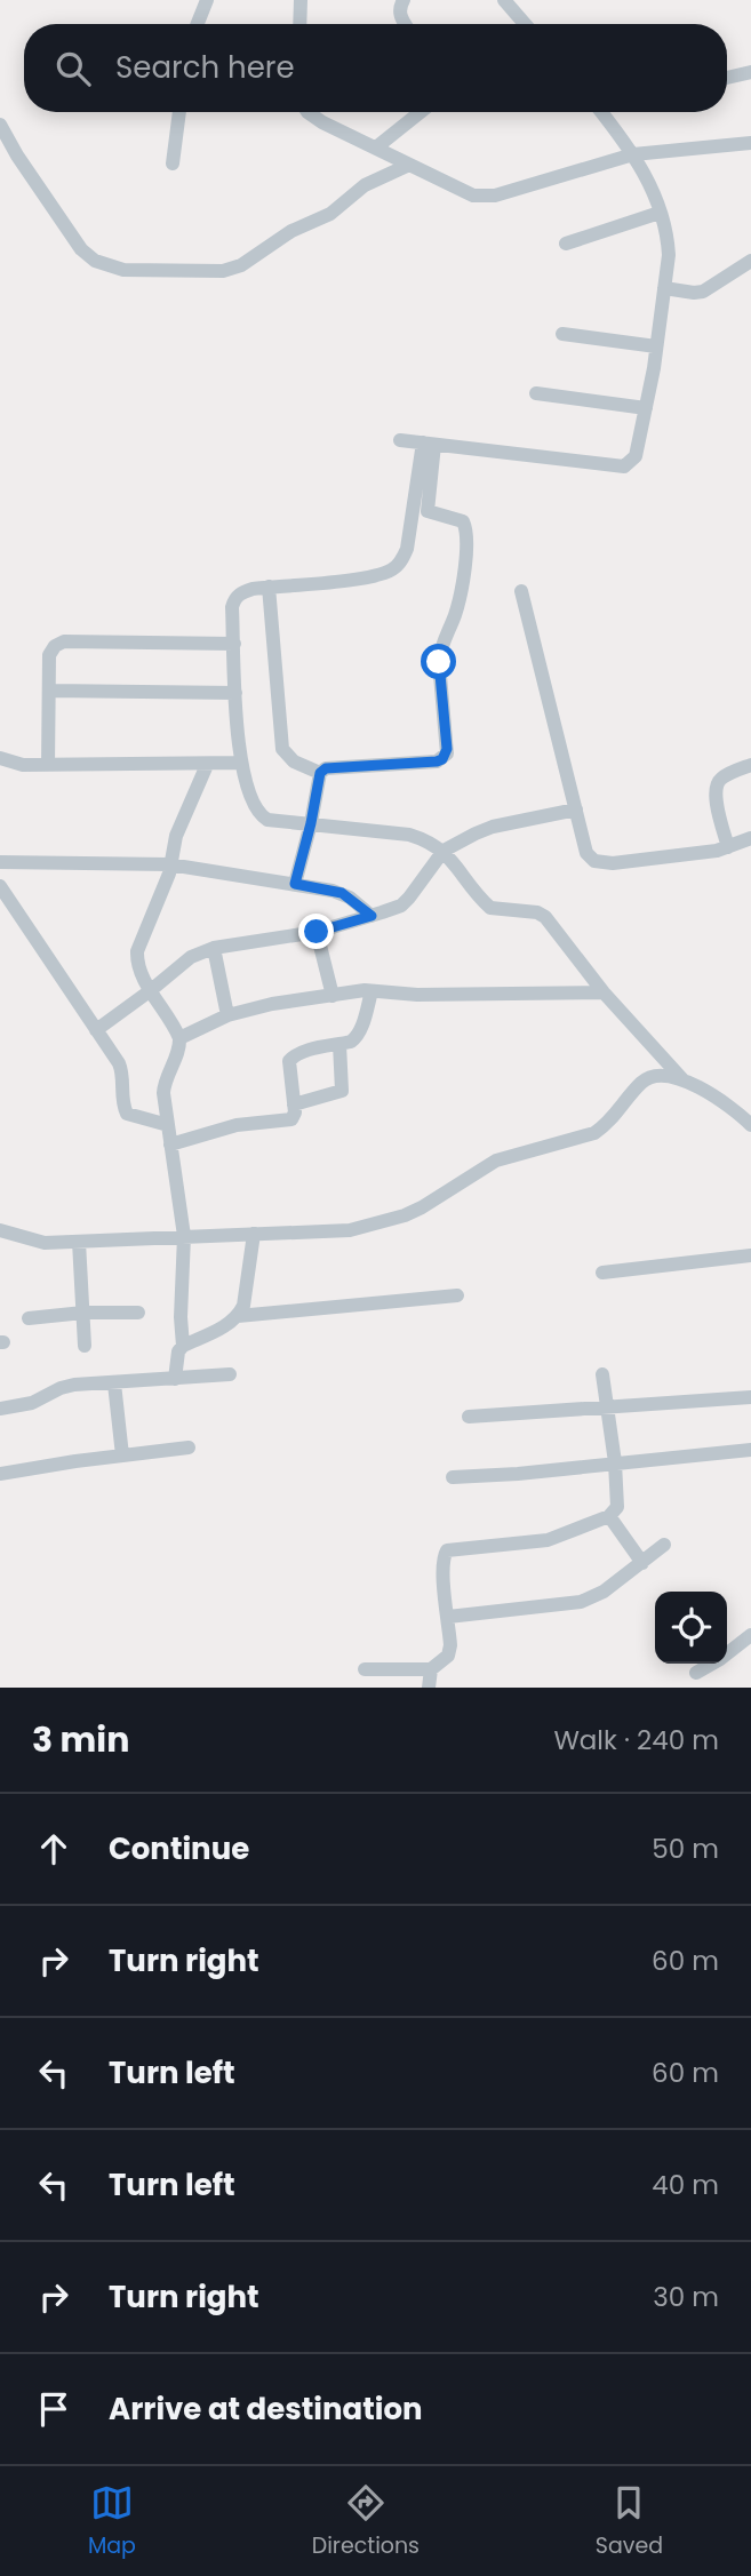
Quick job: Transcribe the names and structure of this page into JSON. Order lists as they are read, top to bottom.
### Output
{
  "page": {
    "search": "Search here",
    "heading": ["3 min", "Walk · 240 m"],
    "list": [
      ["Continue", "50 m"],
      ["Turn right", "60 m"],
      ["Turn left", "60 m"],
      ["Turn left", "40 m"],
      ["Turn right", "30 m"],
      "Arrive at destination"
    ],
    "nav": ["Map", "Directions", "Saved"]
  }
}
